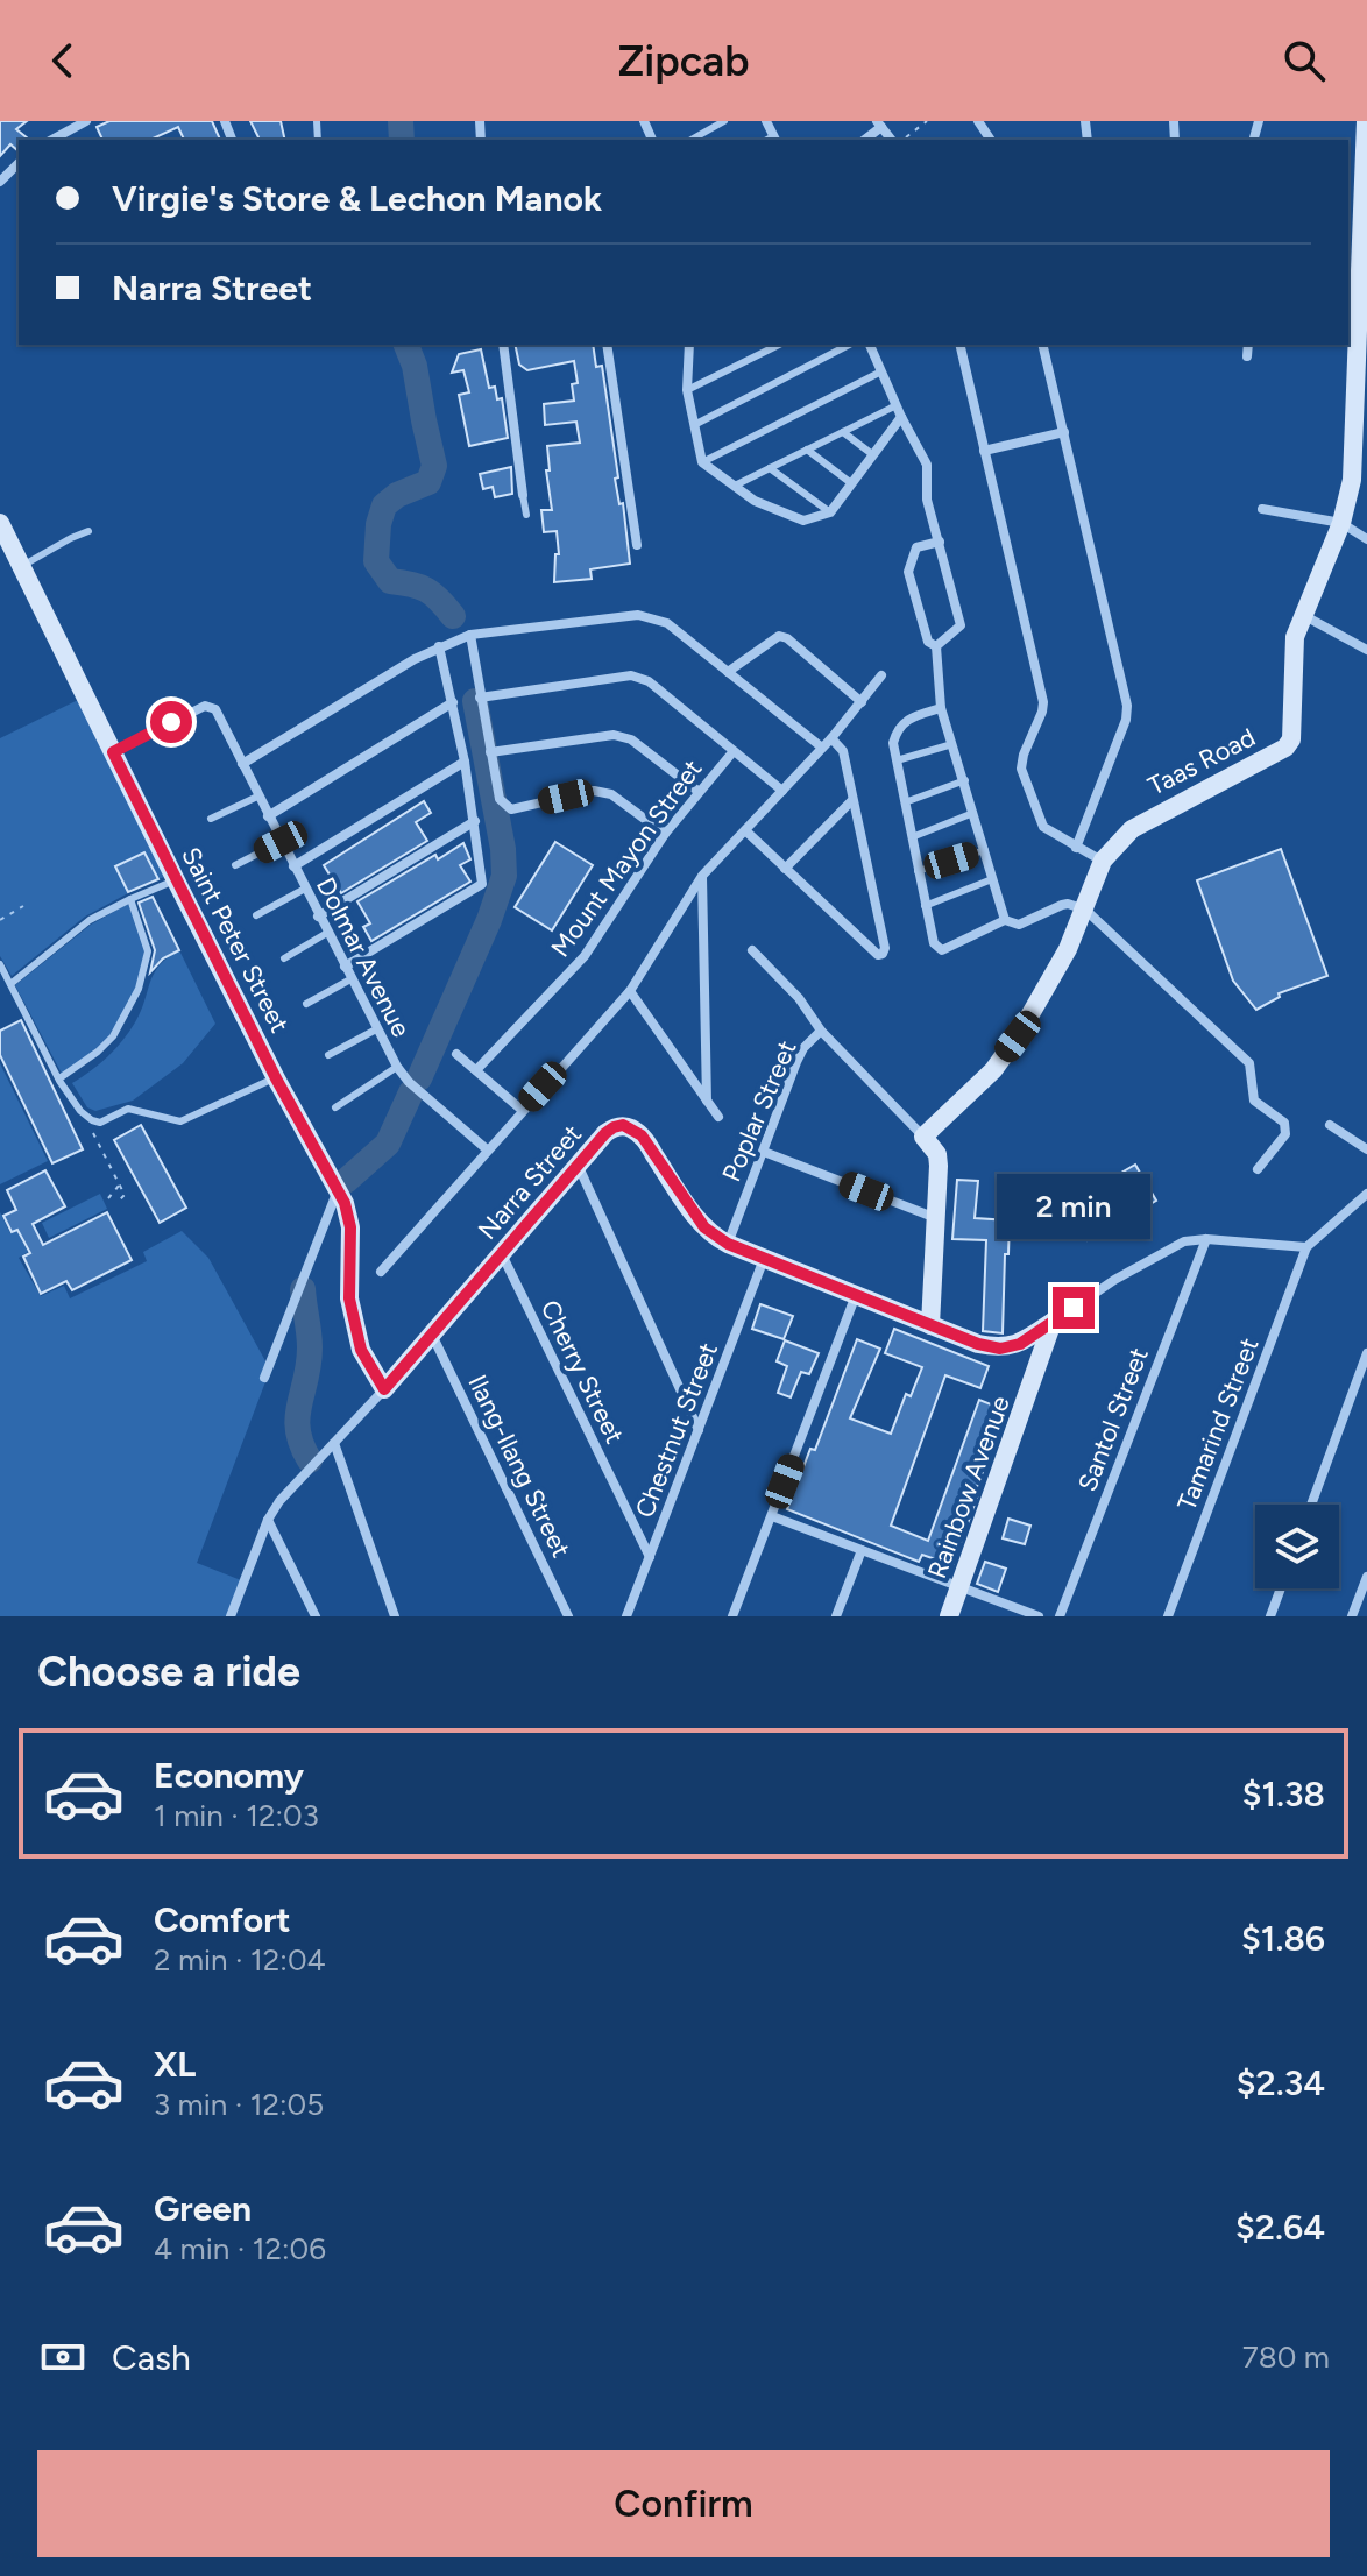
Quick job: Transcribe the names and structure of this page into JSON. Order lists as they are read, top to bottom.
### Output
{
  "streets": {
    "street": [
      "Taas Road",
      "Mount Mayon Street",
      "Saint Peter Street",
      "Dolmar Avenue",
      "Poplar Street",
      "Narra Street",
      "Cherry Street",
      "Santol Street",
      "Tamarind Street",
      "Chestnut Street",
      "Ilang-Ilang Street",
      "Rainbow Avenue"
    ]
  },
  "crossings": [
    ["Taas Road", "Poplar Street"],
    ["Saint Peter Street", "Dolmar Avenue"],
    ["Saint Peter Street", "Narra Street"],
    ["Poplar Street", "Narra Street"],
    ["Narra Street", "Cherry Street"],
    ["Narra Street", "Santol Street"],
    ["Narra Street", "Tamarind Street"],
    ["Narra Street", "Chestnut Street"],
    ["Narra Street", "Ilang-Ilang Street"],
    ["Narra Street", "Rainbow Avenue"],
    ["Cherry Street", "Chestnut Street"]
  ],
  "page": {
    "header": "Zipcab",
    "banner": ["Virgie's Store & Lechon Manok", "Narra Street"],
    "bubble": "2 min",
    "heading": "Choose a ride",
    "list": [
      {
        "name": "Economy",
        "note": "1 min · 12:03",
        "value": "$1.38"
      },
      {
        "name": "Comfort",
        "note": "2 min · 12:04",
        "value": "$1.86"
      },
      {
        "name": "XL",
        "note": "3 min · 12:05",
        "value": "$2.34"
      },
      {
        "name": "Green",
        "note": "4 min · 12:06",
        "value": "$2.64"
      }
    ],
    "pay": ["Cash", "780 m"],
    "buttons": "Confirm"
  }
}
